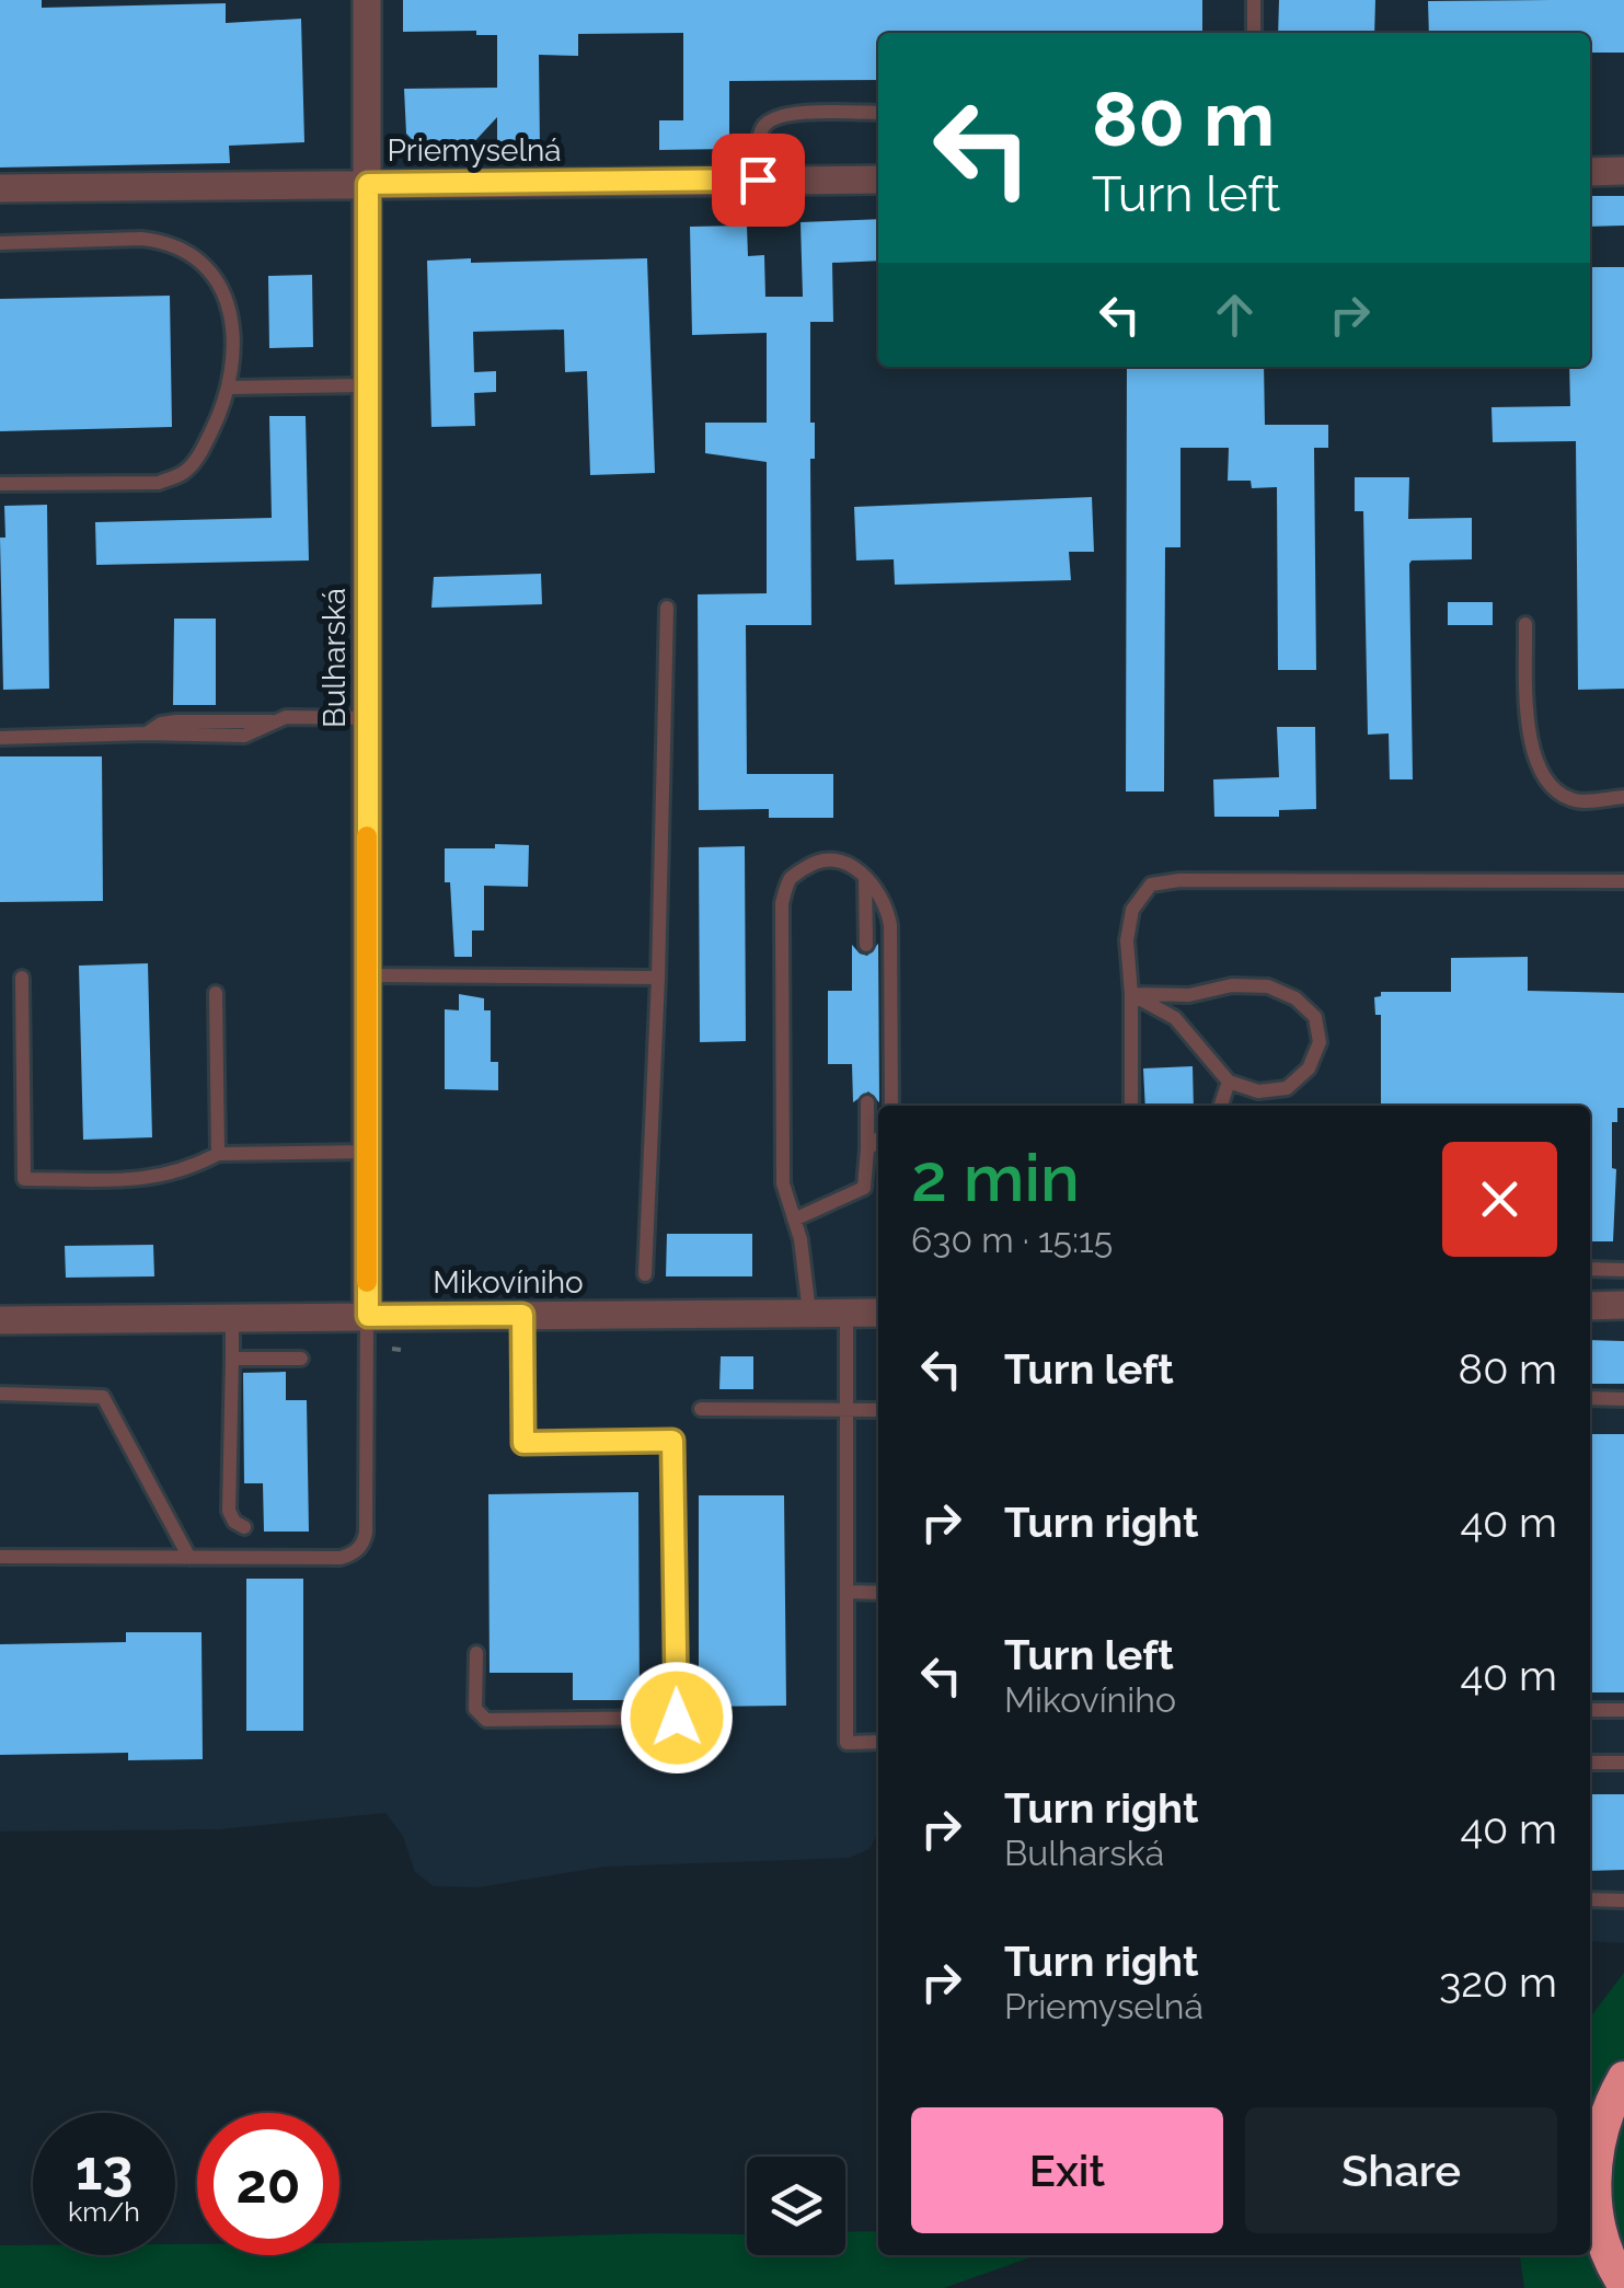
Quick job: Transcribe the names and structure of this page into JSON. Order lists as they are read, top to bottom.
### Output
{
  "streets": {
    "street": ["Priemyselná", "Bulharská", "Mikovíniho"]
  },
  "crossings": [
    ["Priemyselná", "Bulharská"],
    ["Bulharská", "Mikovíniho"]
  ],
  "page": {
    "turn": ["80 m", "Turn left"],
    "heading": ["2 min", "630 m · 15:15"],
    "list": [
      {
        "name": "Turn left",
        "value": "80 m"
      },
      {
        "name": "Turn right",
        "value": "40 m"
      },
      {
        "name": "Turn left",
        "note": "Mikovíniho",
        "value": "40 m"
      },
      {
        "name": "Turn right",
        "note": "Bulharská",
        "value": "40 m"
      },
      {
        "name": "Turn right",
        "note": "Priemyselná",
        "value": "320 m"
      }
    ],
    "buttons": ["Exit", "Share"],
    "speed": "13 km/h",
    "limit": "20"
  }
}
